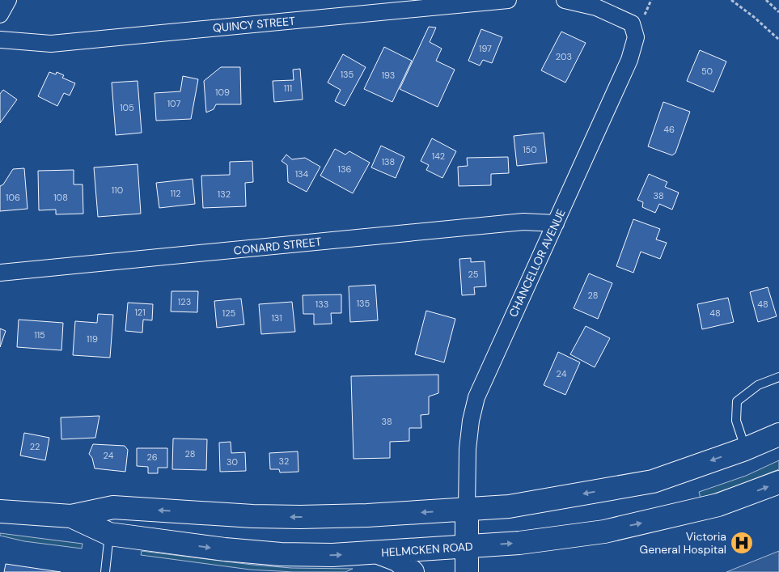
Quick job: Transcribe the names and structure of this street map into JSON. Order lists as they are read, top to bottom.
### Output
{
  "streets": {
    "main road": ["HELMCKEN ROAD"],
    "street": ["QUINCY STREET", "CONARD STREET", "CHANCELLOR AVENUE"]
  },
  "crossings": [
    ["CONARD STREET", "CHANCELLOR AVENUE"],
    ["CHANCELLOR AVENUE", "HELMCKEN ROAD"]
  ],
  "places": {
    "hospital": ["Victoria General Hospital"]
  },
  "house_numbers": [
    "197",
    "203",
    "50",
    "135",
    "193",
    "111",
    "109",
    "107",
    "105",
    "46",
    "150",
    "142",
    "138",
    "136",
    "134",
    "110",
    "112",
    "132",
    "38",
    "106",
    "108",
    "25",
    "28",
    "123",
    "135",
    "133",
    "48",
    "121",
    "125",
    "48",
    "131",
    "115",
    "119",
    "24",
    "38",
    "22",
    "28",
    "24",
    "26",
    "32",
    "30"
  ]
}
